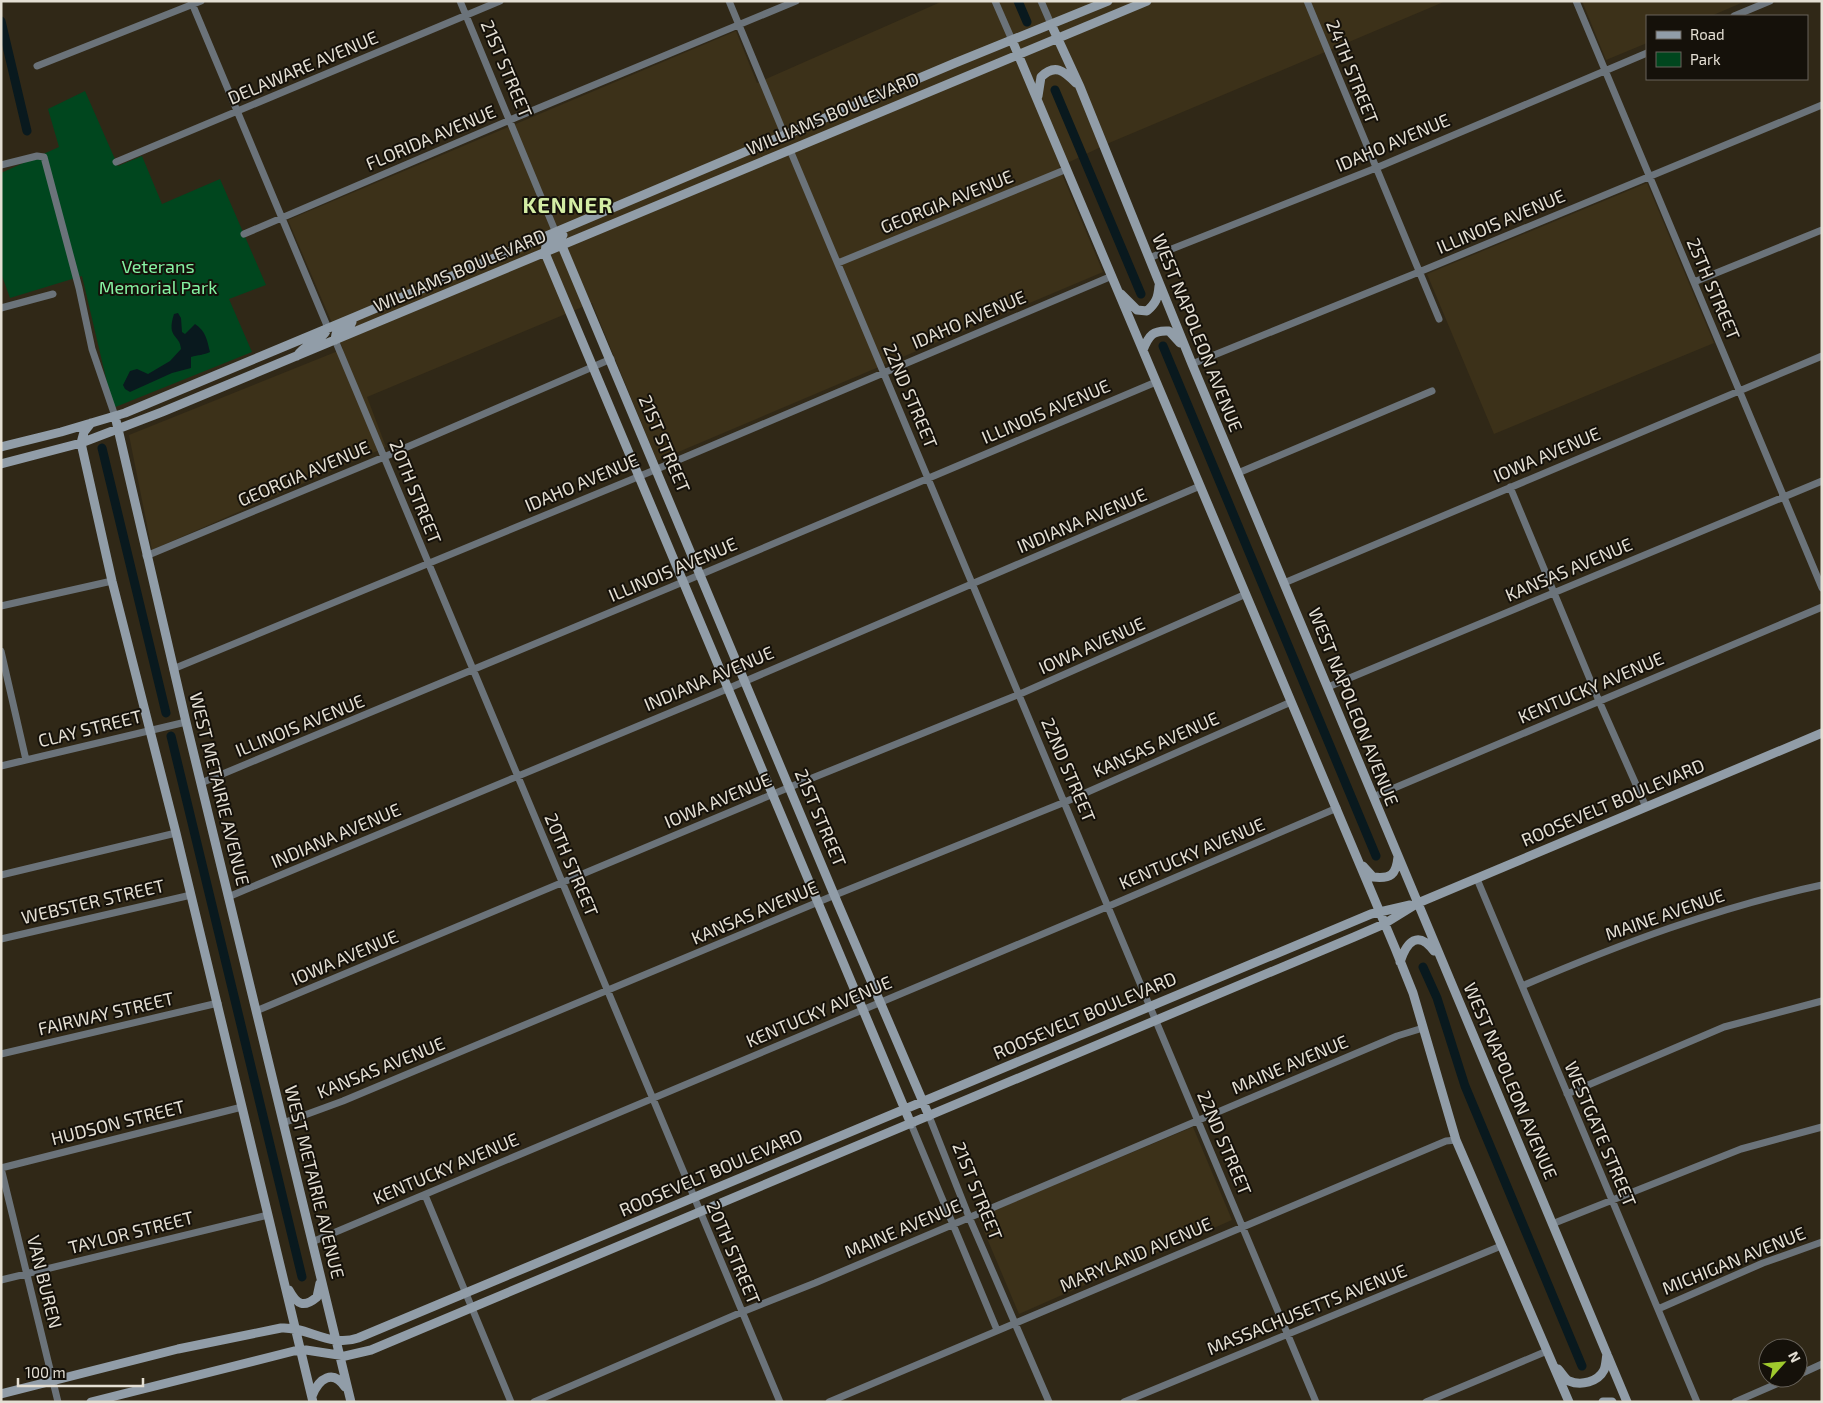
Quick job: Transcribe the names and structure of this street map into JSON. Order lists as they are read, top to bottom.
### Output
{
  "streets": {
    "main road": [
      "21ST STREET",
      "WILLIAMS BOULEVARD",
      "WEST NAPOLEON AVENUE",
      "WEST METAIRIE AVENUE",
      "ROOSEVELT BOULEVARD"
    ],
    "street": [
      "DELAWARE AVENUE",
      "24TH STREET",
      "FLORIDA AVENUE",
      "IDAHO AVENUE",
      "GEORGIA AVENUE",
      "ILLINOIS AVENUE",
      "25TH STREET",
      "22ND STREET",
      "IOWA AVENUE",
      "20TH STREET",
      "INDIANA AVENUE",
      "KANSAS AVENUE",
      "KENTUCKY AVENUE",
      "CLAY STREET",
      "WEBSTER STREET",
      "MAINE AVENUE",
      "FAIRWAY STREET",
      "HUDSON STREET",
      "WESTGATE STREET",
      "TAYLOR STREET",
      "MARYLAND AVENUE",
      "MICHIGAN AVENUE",
      "VAN BUREN",
      "MASSACHUSETTS AVENUE"
    ]
  },
  "crossings": [
    ["DELAWARE AVENUE", "21ST STREET"],
    ["21ST STREET", "WILLIAMS BOULEVARD"],
    ["21ST STREET", "FLORIDA AVENUE"],
    ["21ST STREET", "IDAHO AVENUE"],
    ["21ST STREET", "GEORGIA AVENUE"],
    ["21ST STREET", "ILLINOIS AVENUE"],
    ["21ST STREET", "IOWA AVENUE"],
    ["21ST STREET", "INDIANA AVENUE"],
    ["21ST STREET", "KANSAS AVENUE"],
    ["21ST STREET", "KENTUCKY AVENUE"],
    ["21ST STREET", "ROOSEVELT BOULEVARD"],
    ["21ST STREET", "MAINE AVENUE"],
    ["21ST STREET", "MARYLAND AVENUE"],
    ["24TH STREET", "IDAHO AVENUE"],
    ["24TH STREET", "ILLINOIS AVENUE"],
    ["WILLIAMS BOULEVARD", "WEST NAPOLEON AVENUE"],
    ["WILLIAMS BOULEVARD", "22ND STREET"],
    ["WILLIAMS BOULEVARD", "20TH STREET"],
    ["WILLIAMS BOULEVARD", "WEST METAIRIE AVENUE"],
    ["IDAHO AVENUE", "25TH STREET"],
    ["IDAHO AVENUE", "WEST NAPOLEON AVENUE"],
    ["IDAHO AVENUE", "22ND STREET"],
    ["IDAHO AVENUE", "20TH STREET"],
    ["IDAHO AVENUE", "WEST METAIRIE AVENUE"],
    ["GEORGIA AVENUE", "22ND STREET"],
    ["GEORGIA AVENUE", "20TH STREET"],
    ["GEORGIA AVENUE", "WEST METAIRIE AVENUE"],
    ["ILLINOIS AVENUE", "25TH STREET"],
    ["ILLINOIS AVENUE", "WEST NAPOLEON AVENUE"],
    ["ILLINOIS AVENUE", "22ND STREET"],
    ["ILLINOIS AVENUE", "20TH STREET"],
    ["ILLINOIS AVENUE", "WEST METAIRIE AVENUE"],
    ["25TH STREET", "IOWA AVENUE"],
    ["25TH STREET", "KANSAS AVENUE"],
    ["WEST NAPOLEON AVENUE", "IOWA AVENUE"],
    ["WEST NAPOLEON AVENUE", "KANSAS AVENUE"],
    ["WEST NAPOLEON AVENUE", "KENTUCKY AVENUE"],
    ["WEST NAPOLEON AVENUE", "ROOSEVELT BOULEVARD"],
    ["22ND STREET", "IOWA AVENUE"],
    ["22ND STREET", "INDIANA AVENUE"],
    ["22ND STREET", "KANSAS AVENUE"],
    ["22ND STREET", "KENTUCKY AVENUE"],
    ["22ND STREET", "ROOSEVELT BOULEVARD"],
    ["22ND STREET", "MAINE AVENUE"],
    ["22ND STREET", "MARYLAND AVENUE"],
    ["22ND STREET", "MASSACHUSETTS AVENUE"],
    ["IOWA AVENUE", "20TH STREET"],
    ["IOWA AVENUE", "WEST METAIRIE AVENUE"],
    ["20TH STREET", "INDIANA AVENUE"],
    ["20TH STREET", "KANSAS AVENUE"],
    ["20TH STREET", "KENTUCKY AVENUE"],
    ["20TH STREET", "ROOSEVELT BOULEVARD"],
    ["20TH STREET", "MAINE AVENUE"],
    ["INDIANA AVENUE", "WEST METAIRIE AVENUE"],
    ["KANSAS AVENUE", "WEST METAIRIE AVENUE"],
    ["KENTUCKY AVENUE", "WEST METAIRIE AVENUE"],
    ["CLAY STREET", "WEST METAIRIE AVENUE"],
    ["WEST METAIRIE AVENUE", "ROOSEVELT BOULEVARD"],
    ["ROOSEVELT BOULEVARD", "WESTGATE STREET"],
    ["ROOSEVELT BOULEVARD", "VAN BUREN"],
    ["MAINE AVENUE", "WESTGATE STREET"],
    ["HUDSON STREET", "VAN BUREN"],
    ["WESTGATE STREET", "MICHIGAN AVENUE"],
    ["TAYLOR STREET", "VAN BUREN"]
  ],
  "districts": ["KENNER"],
  "parks": ["Veterans Memorial Park"],
  "legend": ["Road", "Park"],
  "scale_bar": "100 m",
  "north": "top right"
}
